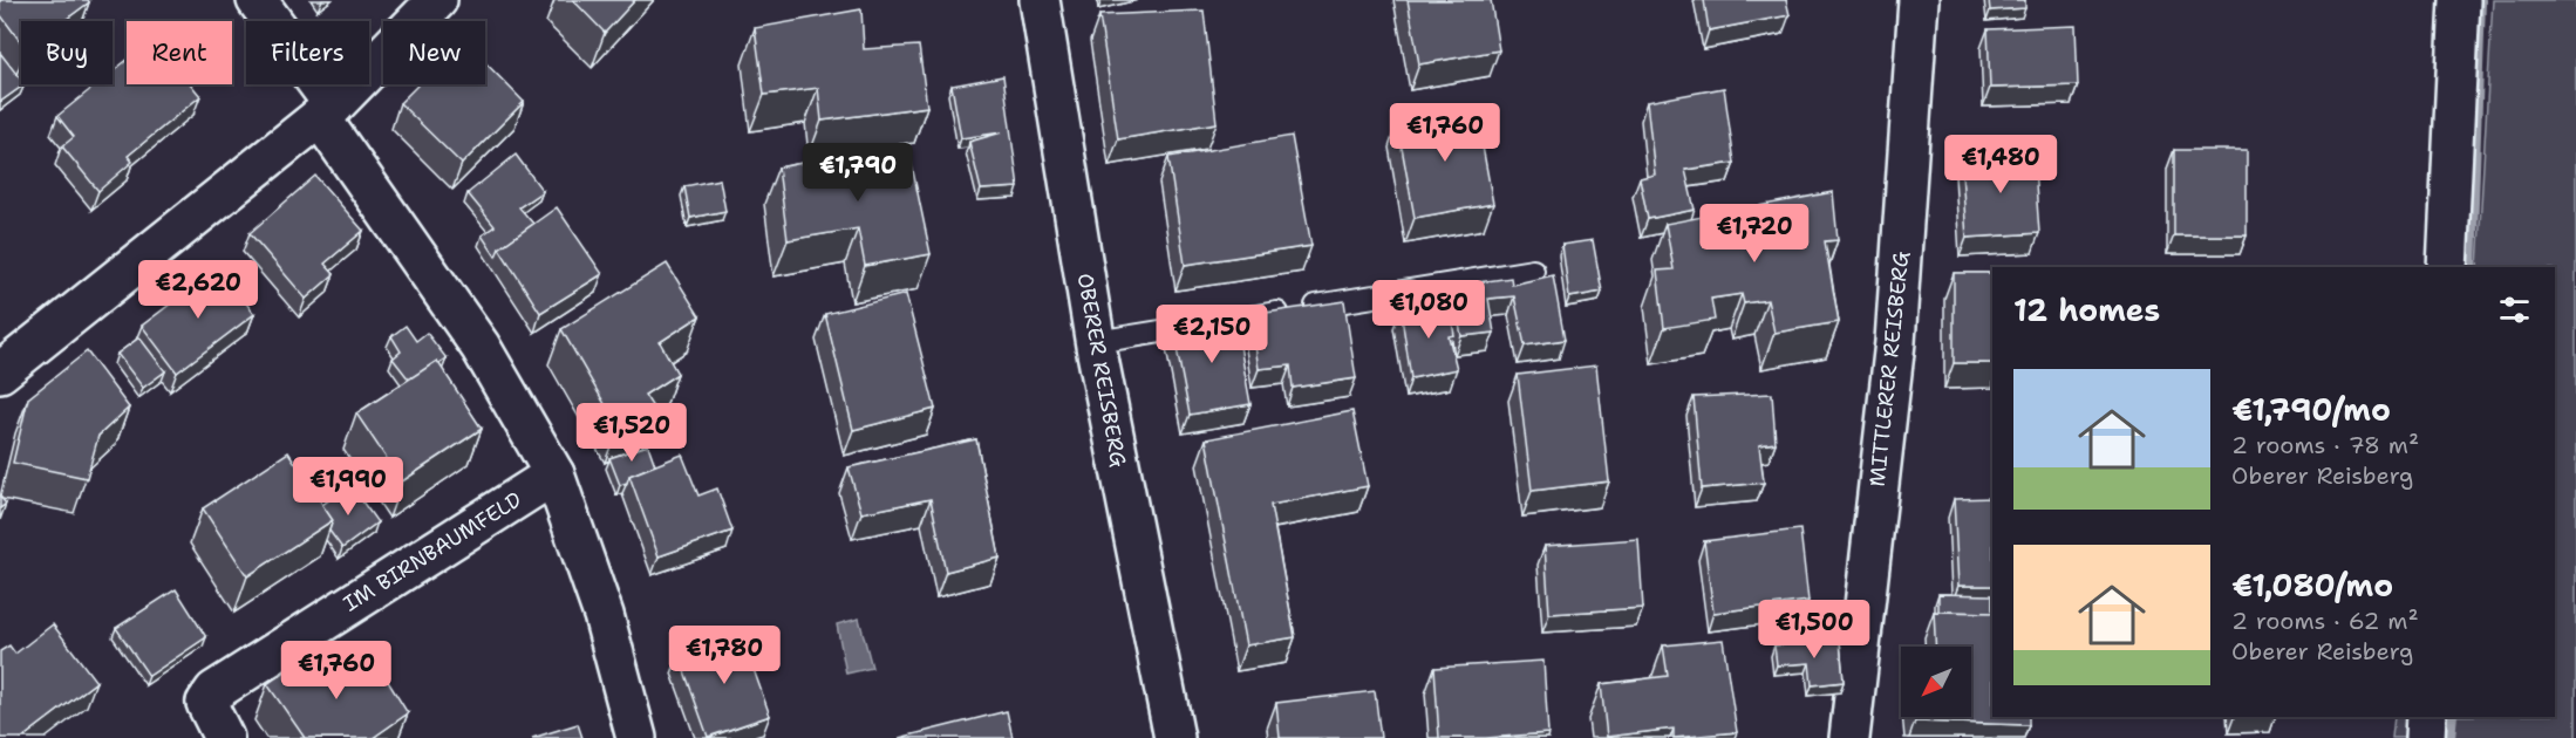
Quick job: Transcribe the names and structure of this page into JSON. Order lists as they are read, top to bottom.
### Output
{
  "streets": {
    "street": ["MITTLERER REISBERG", "OBERER REISBERG", "IM BIRNBAUMFELD"]
  },
  "north": "bottom left",
  "page": {
    "chip": [
      "Buy",
      "Rent",
      "Filters",
      "New"
    ],
    "price": [
      "€1,760",
      "€1,480",
      "€1,790",
      "€1,720",
      "€2,620",
      "€1,080",
      "€2,150",
      "€1,520",
      "€1,990",
      "€1,500",
      "€1,780",
      "€1,760"
    ],
    "heading": "12 homes",
    "list": [
      {
        "name": "€1,790/mo",
        "note": "2 rooms · 78 m² · Oberer Reisberg"
      },
      {
        "name": "€1,080/mo",
        "note": "2 rooms · 62 m² · Oberer Reisberg"
      }
    ]
  }
}
